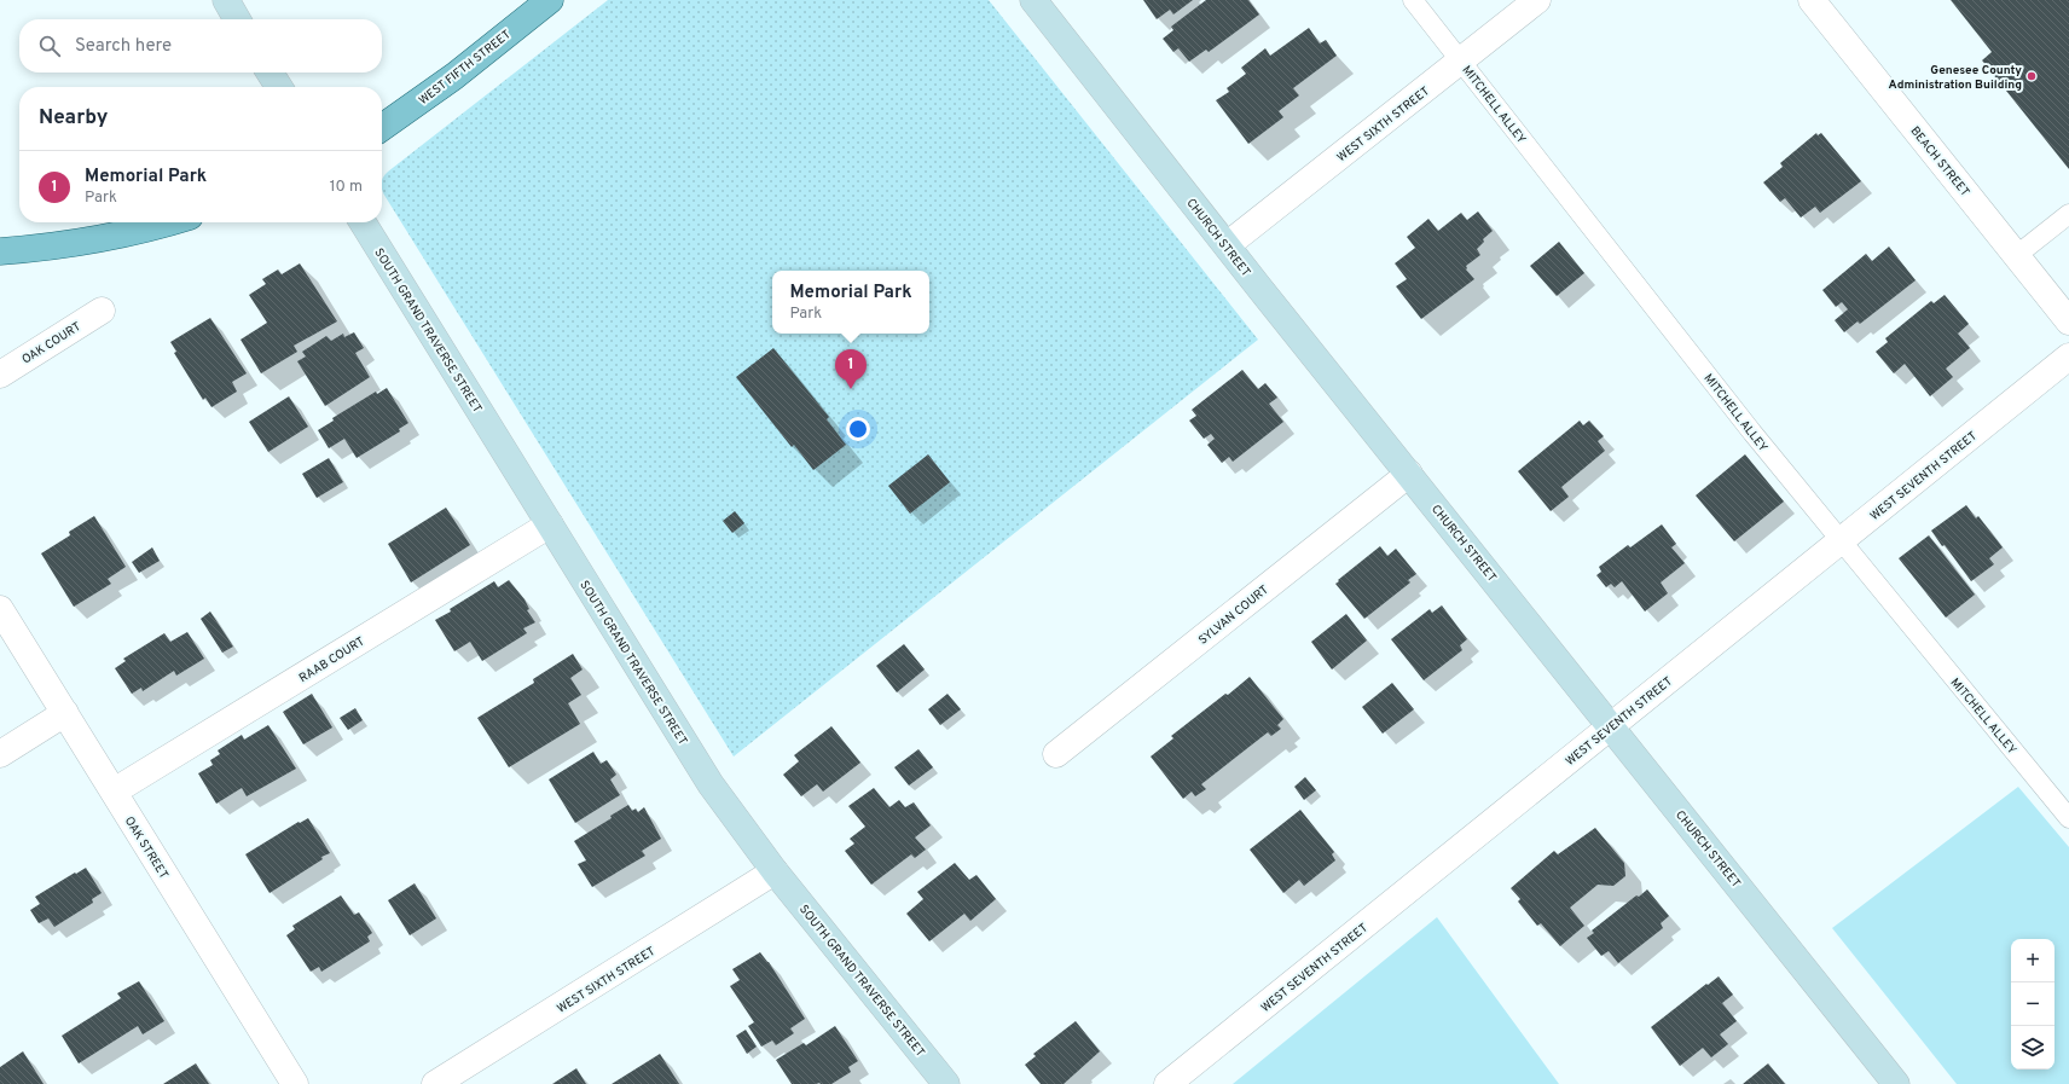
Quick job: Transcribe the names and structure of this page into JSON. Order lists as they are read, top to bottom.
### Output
{
  "streets": {
    "main road": ["WEST FIFTH STREET", "CHURCH STREET", "SOUTH GRAND TRAVERSE STREET"],
    "street": [
      "WEST SIXTH STREET",
      "BEACH STREET",
      "OAK COURT",
      "WEST SEVENTH STREET",
      "SYLVAN COURT",
      "RAAB COURT",
      "OAK STREET"
    ],
    "lane": ["MITCHELL ALLEY"]
  },
  "crossings": [
    ["MITCHELL ALLEY", "WEST SIXTH STREET"],
    ["MITCHELL ALLEY", "WEST SEVENTH STREET"],
    ["WEST SIXTH STREET", "CHURCH STREET"],
    ["WEST SIXTH STREET", "SOUTH GRAND TRAVERSE STREET"],
    ["CHURCH STREET", "WEST SEVENTH STREET"],
    ["CHURCH STREET", "SYLVAN COURT"],
    ["SOUTH GRAND TRAVERSE STREET", "RAAB COURT"],
    ["RAAB COURT", "OAK STREET"]
  ],
  "places": ["Genesee County Administration Building"],
  "page": {
    "search": "Search here",
    "heading": "Nearby",
    "list": [
      {
        "mark": "1",
        "name": "Memorial Park",
        "note": "Park",
        "value": "10 m"
      }
    ],
    "popup": ["Memorial Park", "Park"],
    "pins": "1",
    "map_buttons": ["+", "−"]
  }
}
